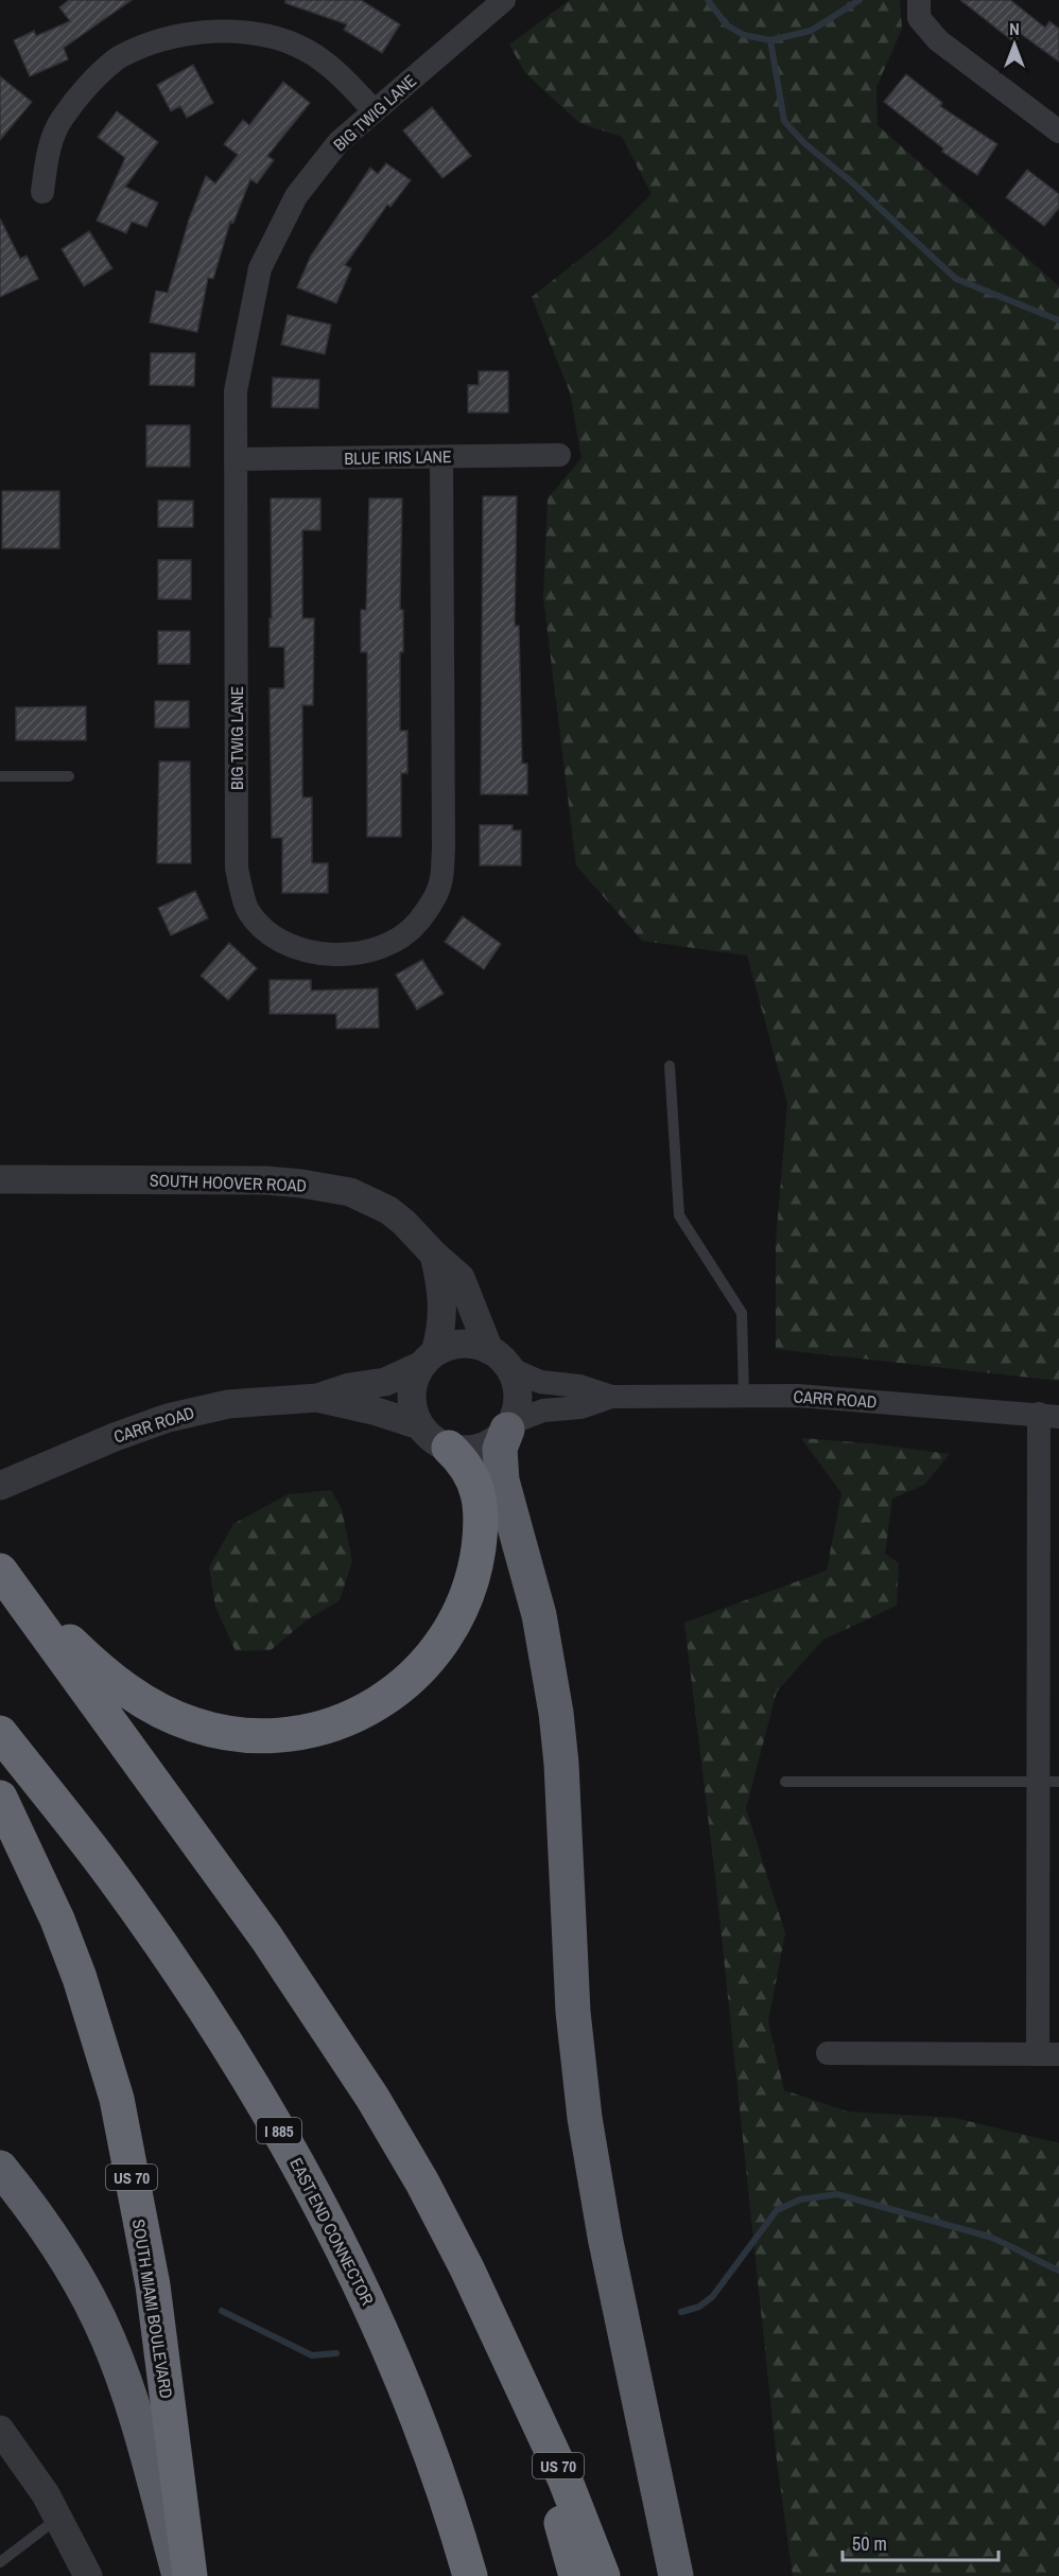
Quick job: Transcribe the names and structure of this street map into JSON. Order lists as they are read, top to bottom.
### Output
{
  "streets": {
    "highway": [
      "I 885",
      "US 70",
      "EAST END CONNECTOR",
      "SOUTH MIAMI BOULEVARD"
    ],
    "street": [
      "BIG TWIG LANE",
      "BLUE IRIS LANE",
      "SOUTH HOOVER ROAD",
      "CARR ROAD"
    ]
  },
  "crossings": [
    ["BIG TWIG LANE", "BLUE IRIS LANE"],
    ["SOUTH HOOVER ROAD", "CARR ROAD"]
  ],
  "scale_bar": "50 m",
  "north": "top"
}
